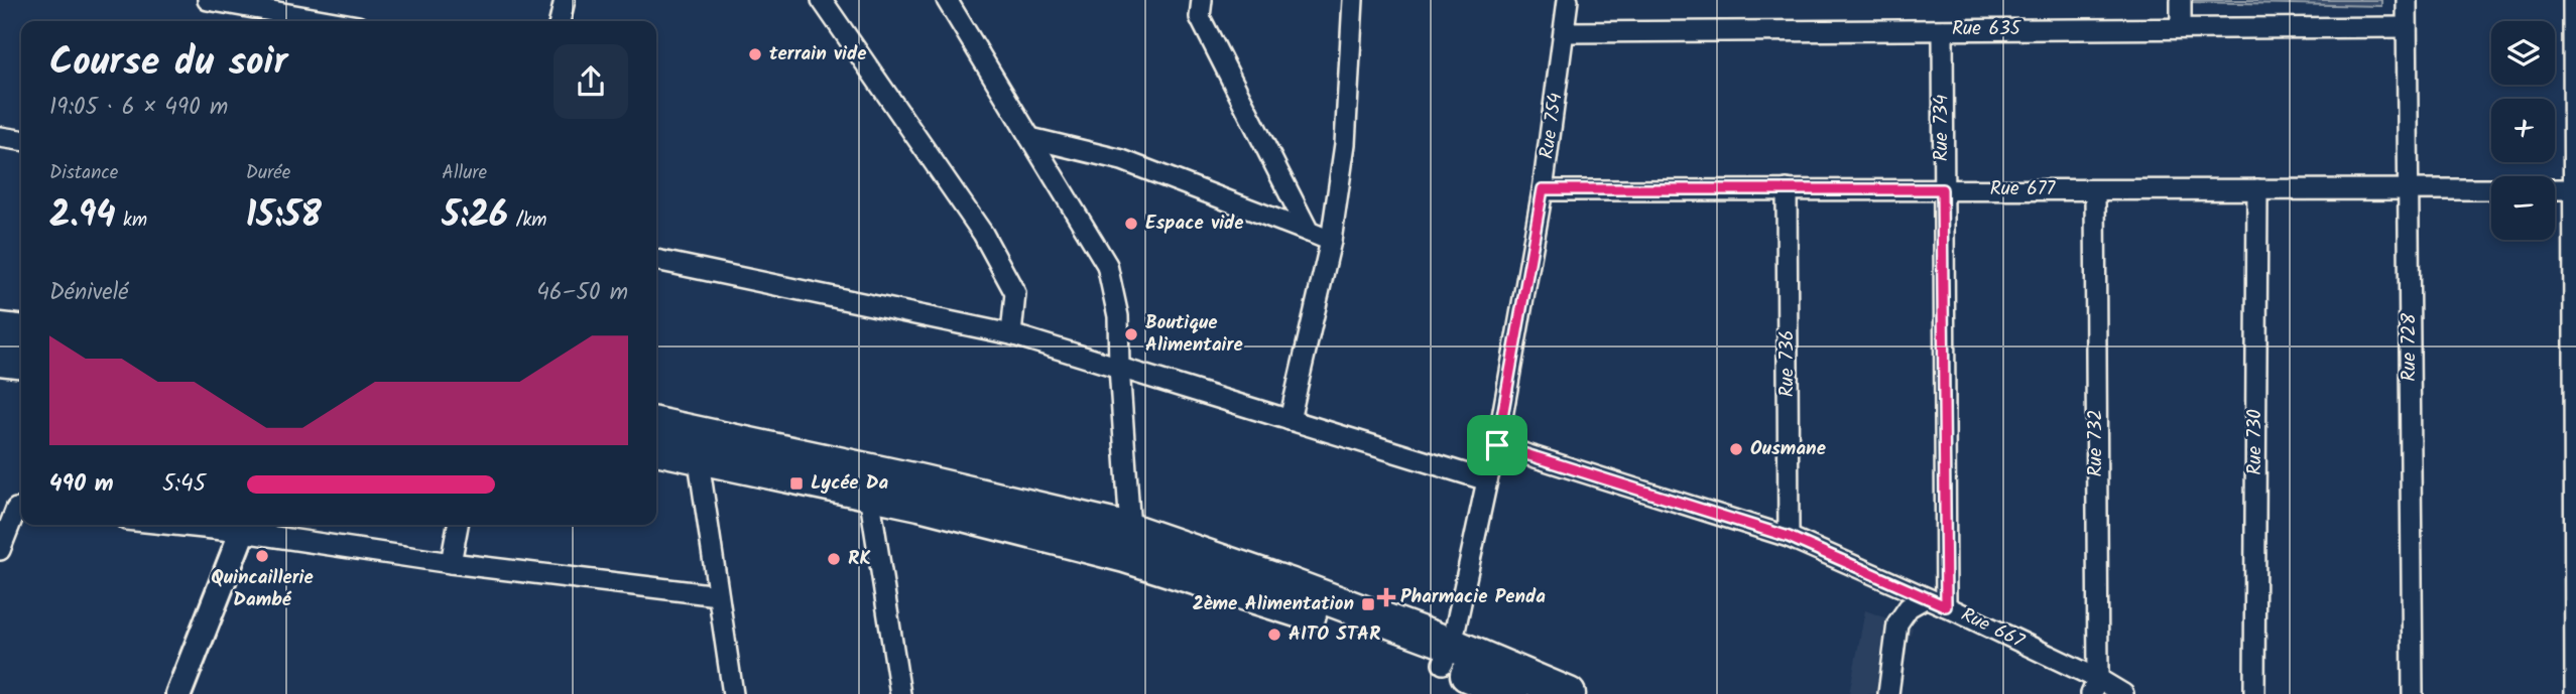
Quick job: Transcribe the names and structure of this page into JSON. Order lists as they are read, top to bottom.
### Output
{
  "streets": {
    "street": [
      "Rue 635",
      "Rue 754",
      "Rue 734",
      "Rue 677",
      "Rue 728",
      "Rue 736",
      "Rue 730",
      "Rue 732",
      "Rue 667"
    ]
  },
  "crossings": [
    ["Rue 635", "Rue 754"],
    ["Rue 635", "Rue 734"],
    ["Rue 635", "Rue 728"],
    ["Rue 754", "Rue 677"],
    ["Rue 754", "Rue 667"],
    ["Rue 734", "Rue 677"],
    ["Rue 734", "Rue 667"],
    ["Rue 677", "Rue 728"],
    ["Rue 677", "Rue 736"],
    ["Rue 677", "Rue 730"],
    ["Rue 677", "Rue 732"],
    ["Rue 736", "Rue 667"],
    ["Rue 732", "Rue 667"]
  ],
  "places": {
    "other": [
      "terrain vide",
      "Espace vide",
      "Boutique Alimentaire",
      "Ousmane",
      "Quincaillerie Dambé",
      "RK",
      "AITO STAR"
    ],
    "transit": ["Lycée Da", "2ème Alimentation"],
    "health": ["Pharmacie Penda"]
  },
  "page": {
    "map_buttons": ["+", "−"],
    "heading": ["Course du soir", "19:05 · 6 × 490 m"],
    "stats": [
      ["Distance", "2.94 km"],
      ["Durée", "15:58"],
      ["Allure", "5:26 /km"]
    ],
    "chart": ["Dénivelé", "46–50 m"],
    "list": [
      {
        "name": "490 m",
        "note": "5:45"
      }
    ]
  }
}
